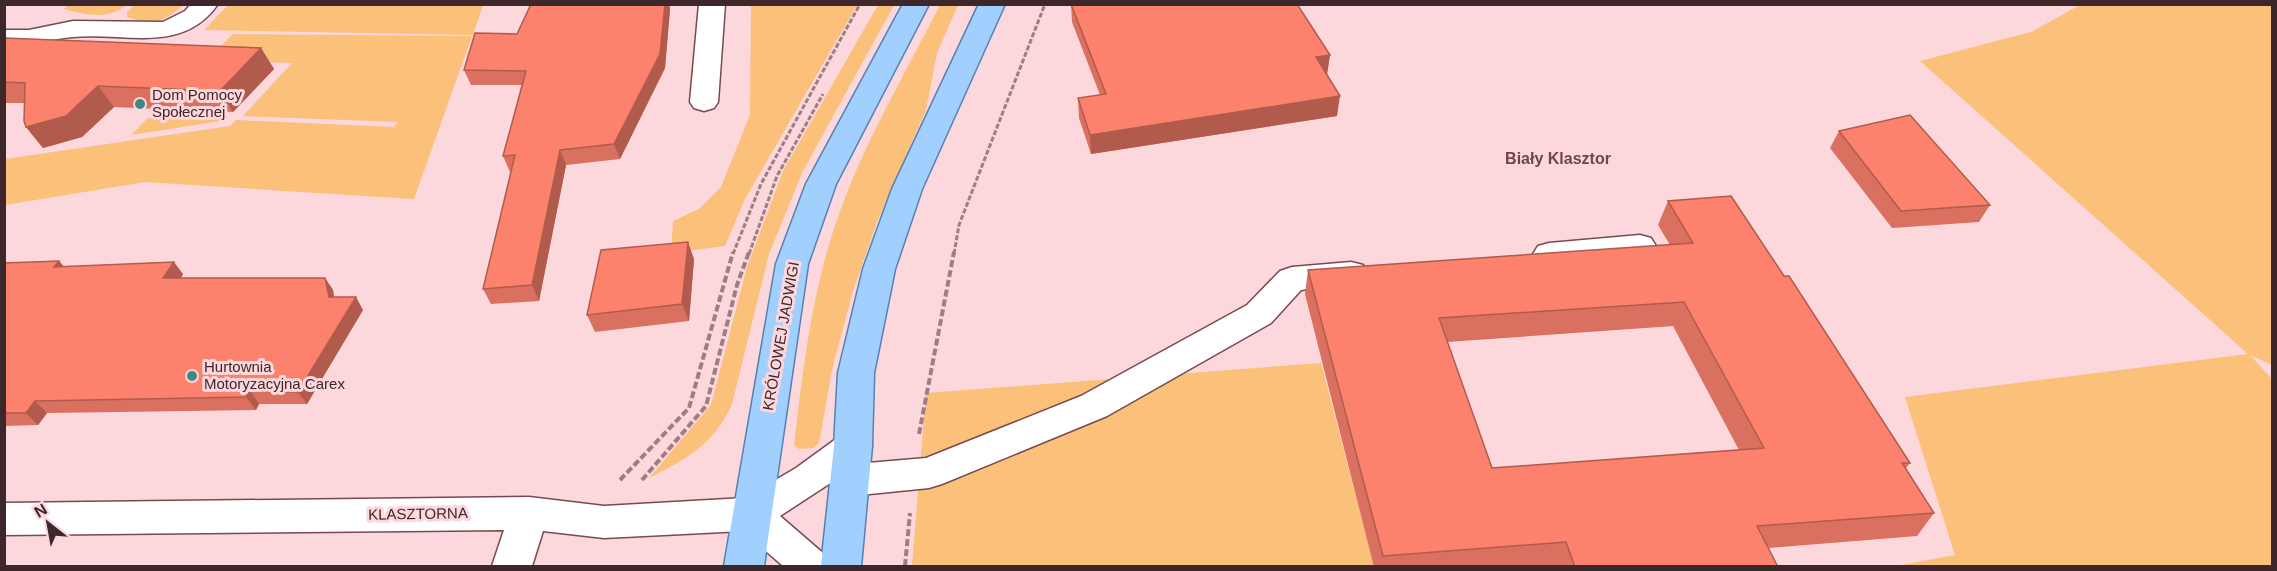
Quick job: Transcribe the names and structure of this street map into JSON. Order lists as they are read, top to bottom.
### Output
{
  "streets": {
    "main road": ["KRÓLOWEJ JADWIGI"],
    "street": ["KLASZTORNA"]
  },
  "crossings": [
    ["KRÓLOWEJ JADWIGI", "KLASZTORNA"]
  ],
  "districts": ["Biały Klasztor"],
  "places": ["Dom Pomocy Społecznej", "Hurtownia Motoryzacyjna Carex"],
  "north": "top left"
}
